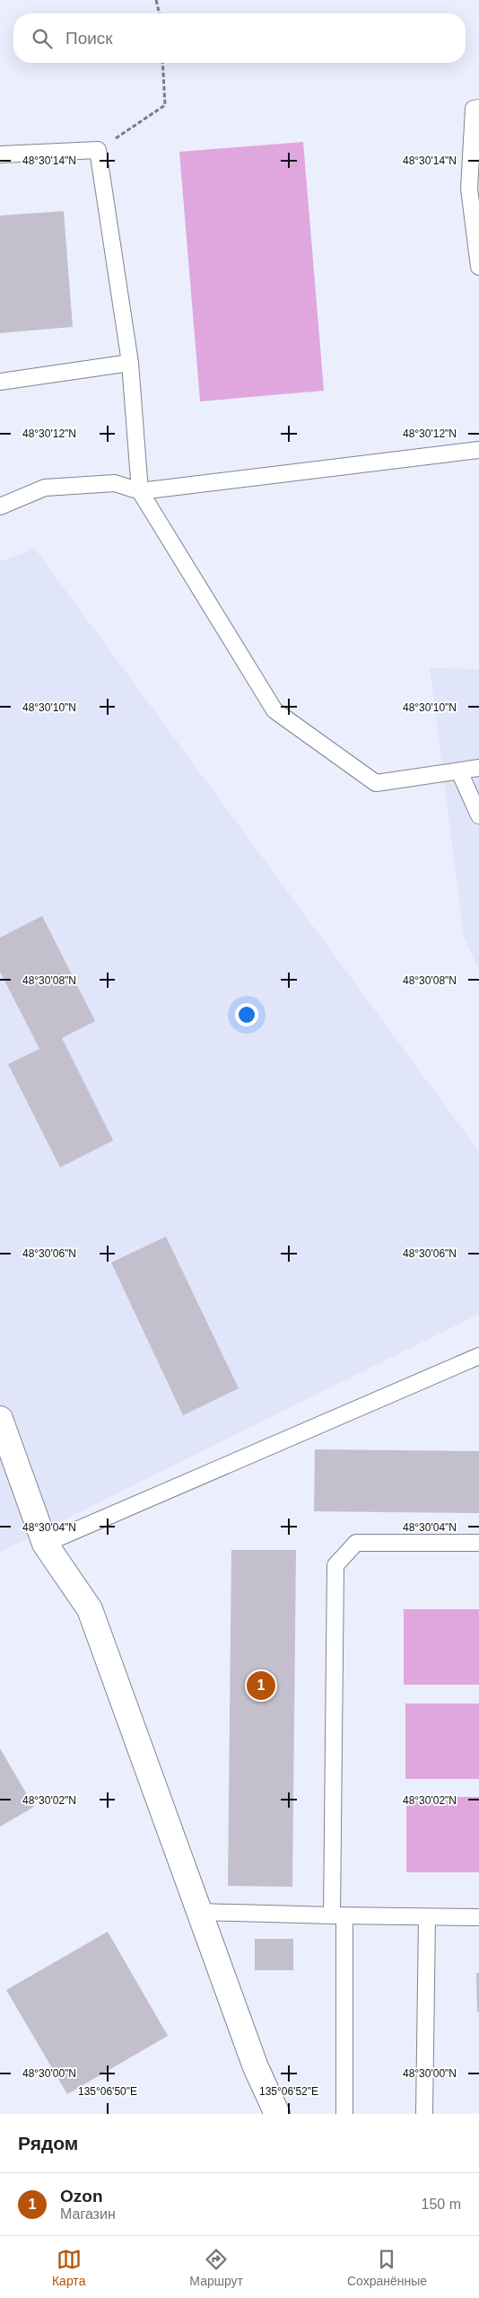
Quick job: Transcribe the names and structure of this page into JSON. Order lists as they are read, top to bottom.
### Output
{
  "page": {
    "search": "Поиск",
    "pins": "1",
    "heading": "Рядом",
    "list": [
      {
        "mark": "1",
        "name": "Ozon",
        "note": "Магазин",
        "value": "150 m"
      }
    ],
    "nav": ["Карта", "Маршрут", "Сохранённые"]
  },
  "coordinates": [
    "48°30'14\"N",
    "48°30'12\"N",
    "48°30'10\"N",
    "48°30'08\"N",
    "48°30'06\"N",
    "48°30'04\"N",
    "48°30'02\"N",
    "48°30'00\"N",
    "135°06'50\"E",
    "135°06'52\"E"
  ]
}
